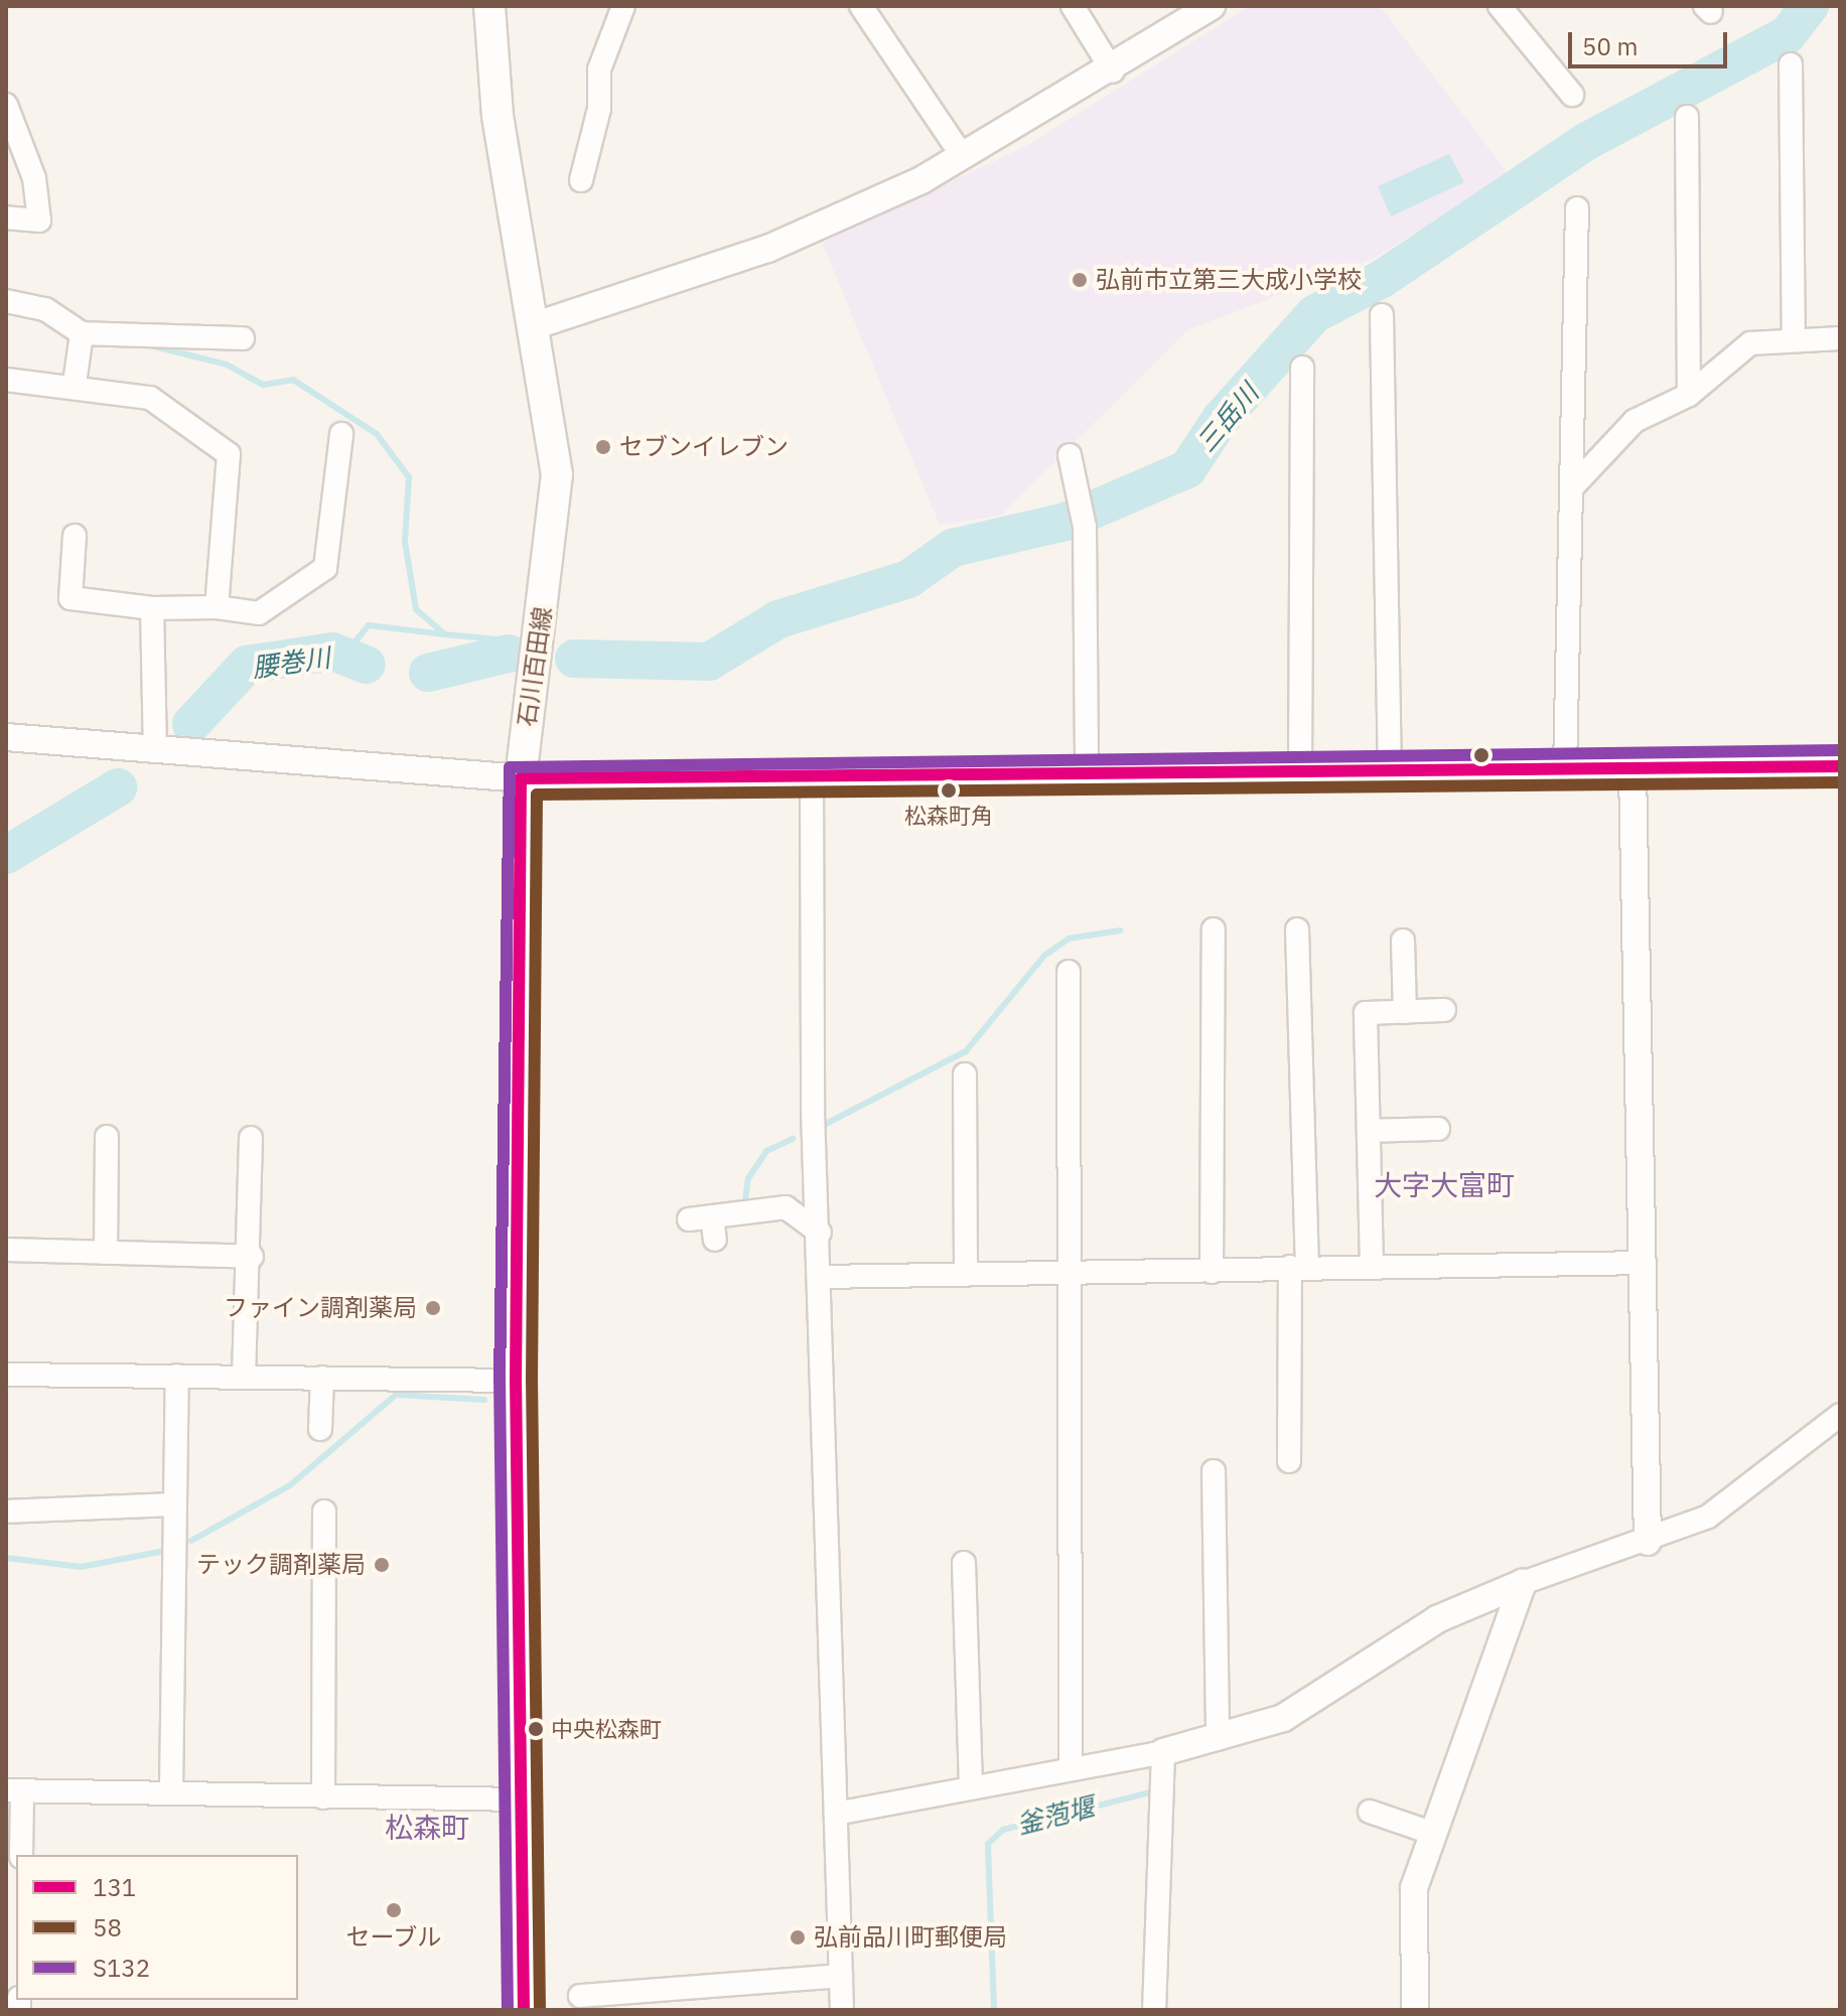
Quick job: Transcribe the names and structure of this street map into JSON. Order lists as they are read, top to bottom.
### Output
{
  "streets": {
    "main road": ["石川百田線"]
  },
  "districts": ["大字大富町", "松森町"],
  "water": ["三岳川", "腰巻川", "釜萢堰"],
  "places": [
    "弘前市立第三大成小学校",
    "セブンイレブン",
    "松森町角",
    "ファイン調剤薬局",
    "テック調剤薬局",
    "中央松森町",
    "セーブル",
    "弘前品川町郵便局"
  ],
  "lines": ["transit line S132", "transit line 131", "transit line 58"],
  "legend": ["131", "58", "S132"],
  "scale_bar": "50 m"
}
